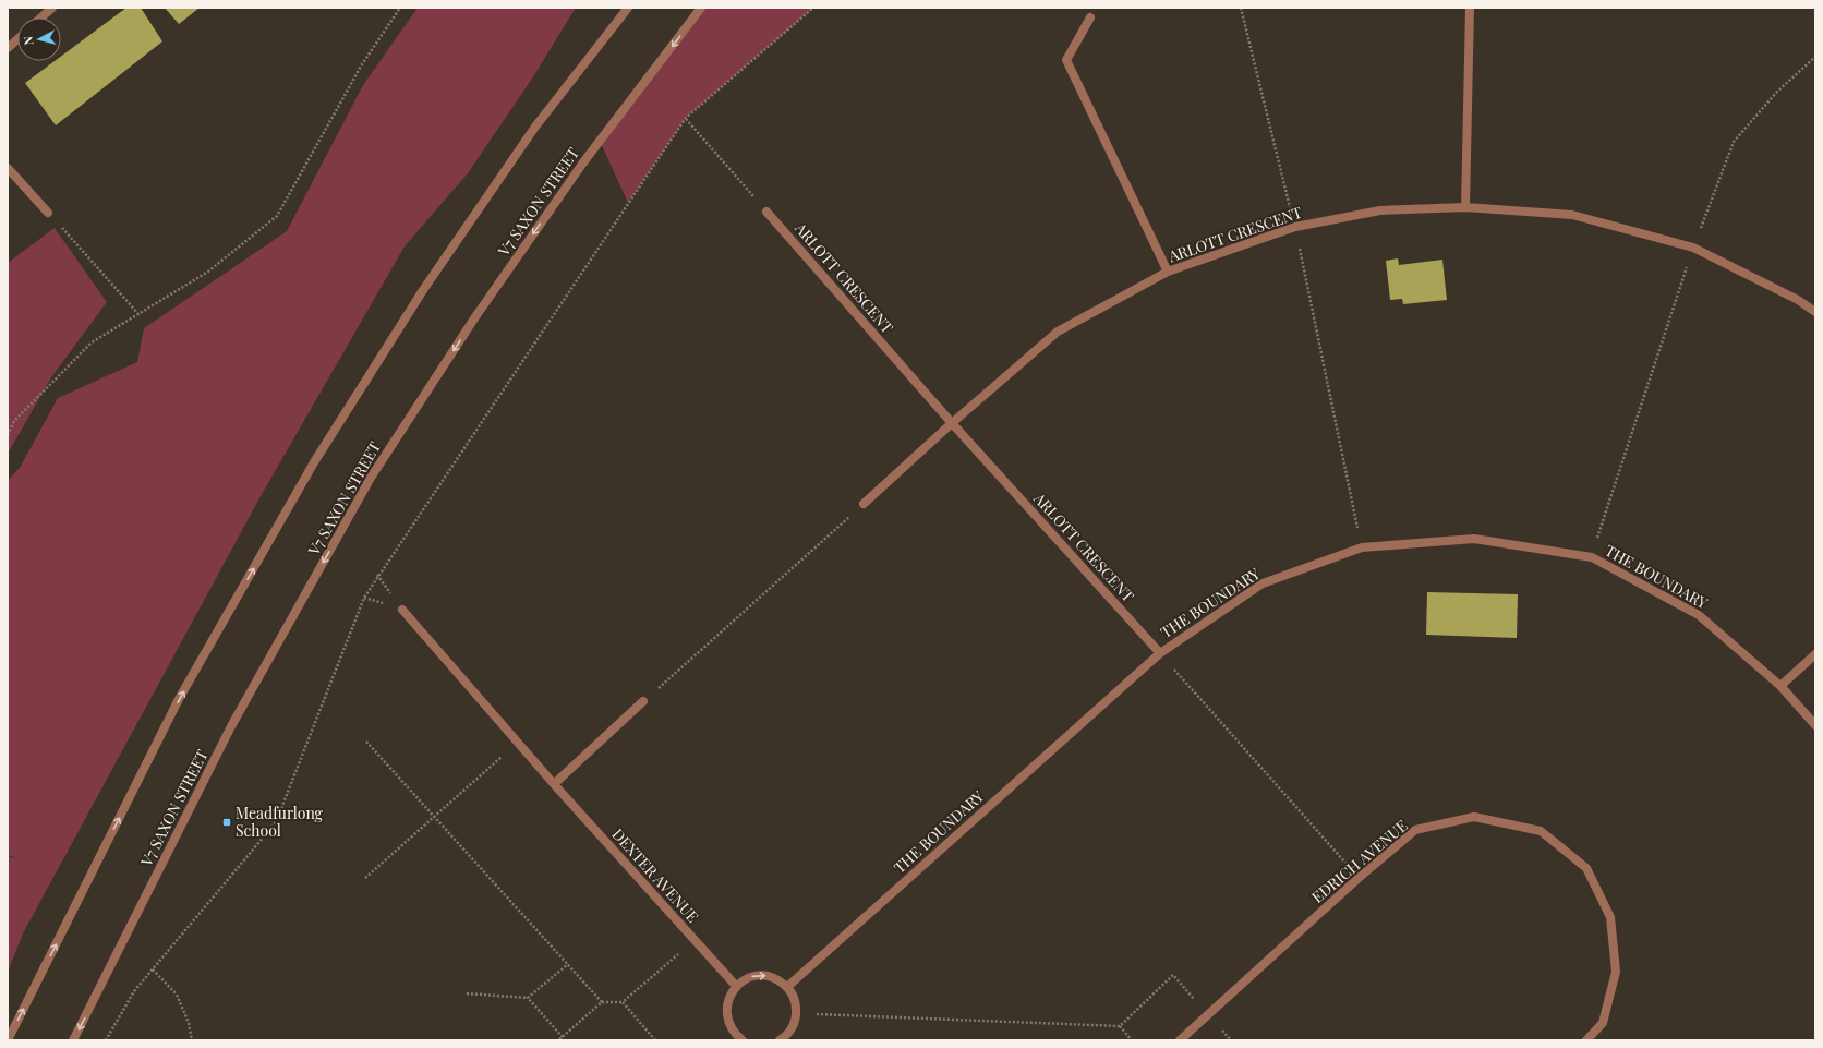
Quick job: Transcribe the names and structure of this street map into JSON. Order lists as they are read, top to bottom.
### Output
{
  "streets": {
    "street": [
      "V7 SAXON STREET",
      "ARLOTT CRESCENT",
      "THE BOUNDARY",
      "EDRICH AVENUE",
      "DEXTER AVENUE"
    ]
  },
  "crossings": [
    ["ARLOTT CRESCENT", "THE BOUNDARY"]
  ],
  "places": {
    "transit": ["Meadfurlong School"]
  },
  "north": "left"
}
